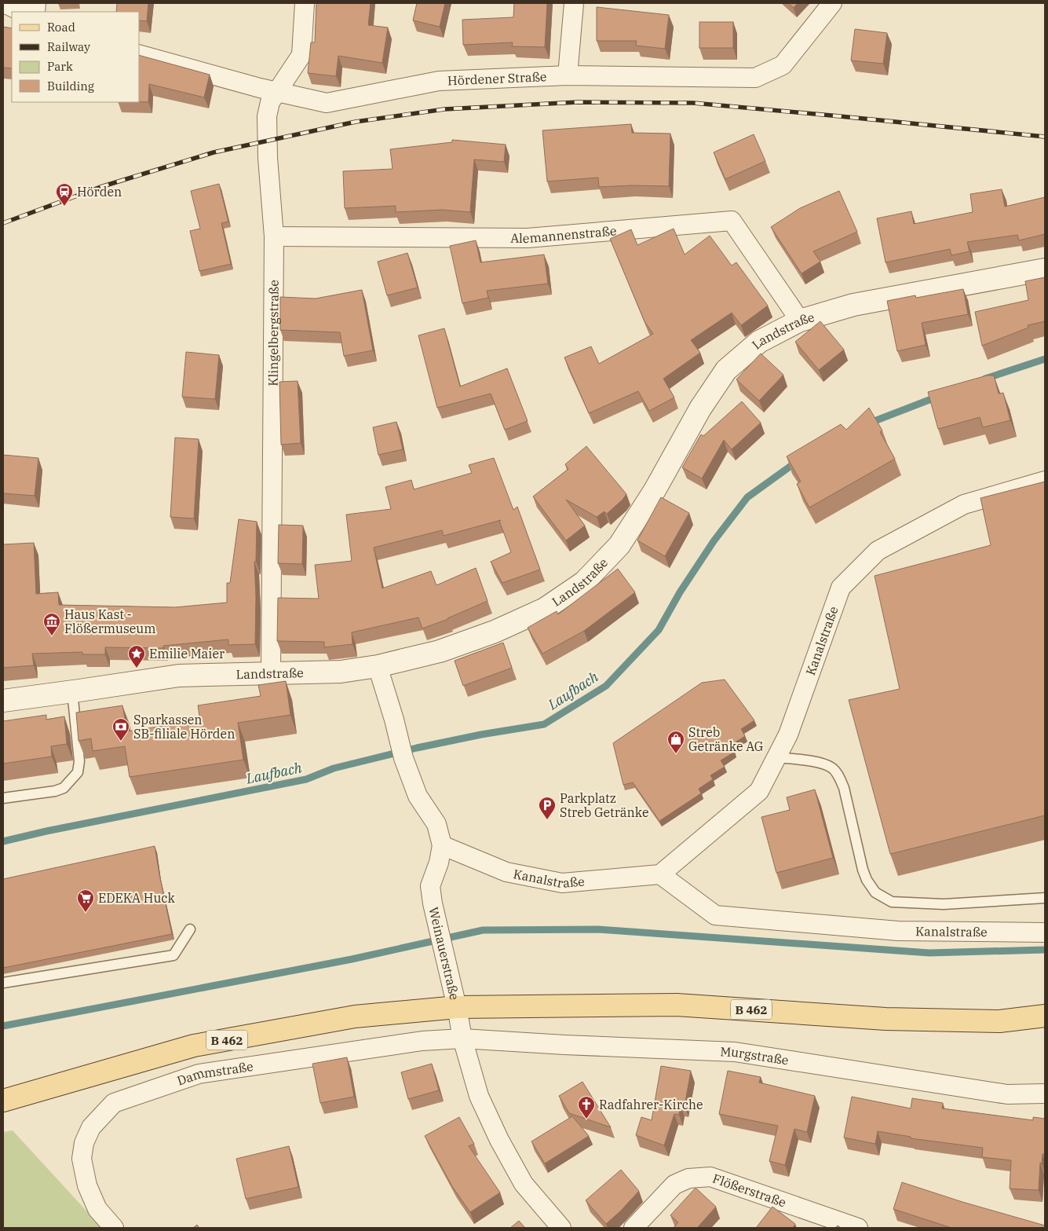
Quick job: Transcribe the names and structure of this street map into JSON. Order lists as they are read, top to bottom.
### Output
{
  "streets": {
    "main road": ["B 462"],
    "street": [
      "Hördener Straße",
      "Alemannenstraße",
      "Landstraße",
      "Klingelbergstraße",
      "Kanalstraße",
      "Weinauerstraße",
      "Murgstraße",
      "Dammstraße",
      "Flößerstraße"
    ]
  },
  "crossings": [
    ["Hördener Straße", "Klingelbergstraße"],
    ["Alemannenstraße", "Landstraße"],
    ["Alemannenstraße", "Klingelbergstraße"],
    ["Landstraße", "Klingelbergstraße"],
    ["Landstraße", "Weinauerstraße"],
    ["Kanalstraße", "Weinauerstraße"],
    ["Weinauerstraße", "B 462"],
    ["Weinauerstraße", "Murgstraße"],
    ["Weinauerstraße", "Dammstraße"],
    ["Murgstraße", "Dammstraße"]
  ],
  "water": ["Laufbach"],
  "places": {
    "station": ["Hörden"],
    "museum": ["Haus Kast - Flößermuseum"],
    "place": ["Emilie Maier"],
    "bank": ["Sparkassen SB-filiale Hörden"],
    "shop": ["Streb Getränke AG"],
    "parking": ["Parkplatz Streb Getränke"],
    "supermarket": ["EDEKA Huck"],
    "church": ["Radfahrer-Kirche"]
  },
  "legend": [
    "Road",
    "Railway",
    "Park",
    "Building"
  ]
}
